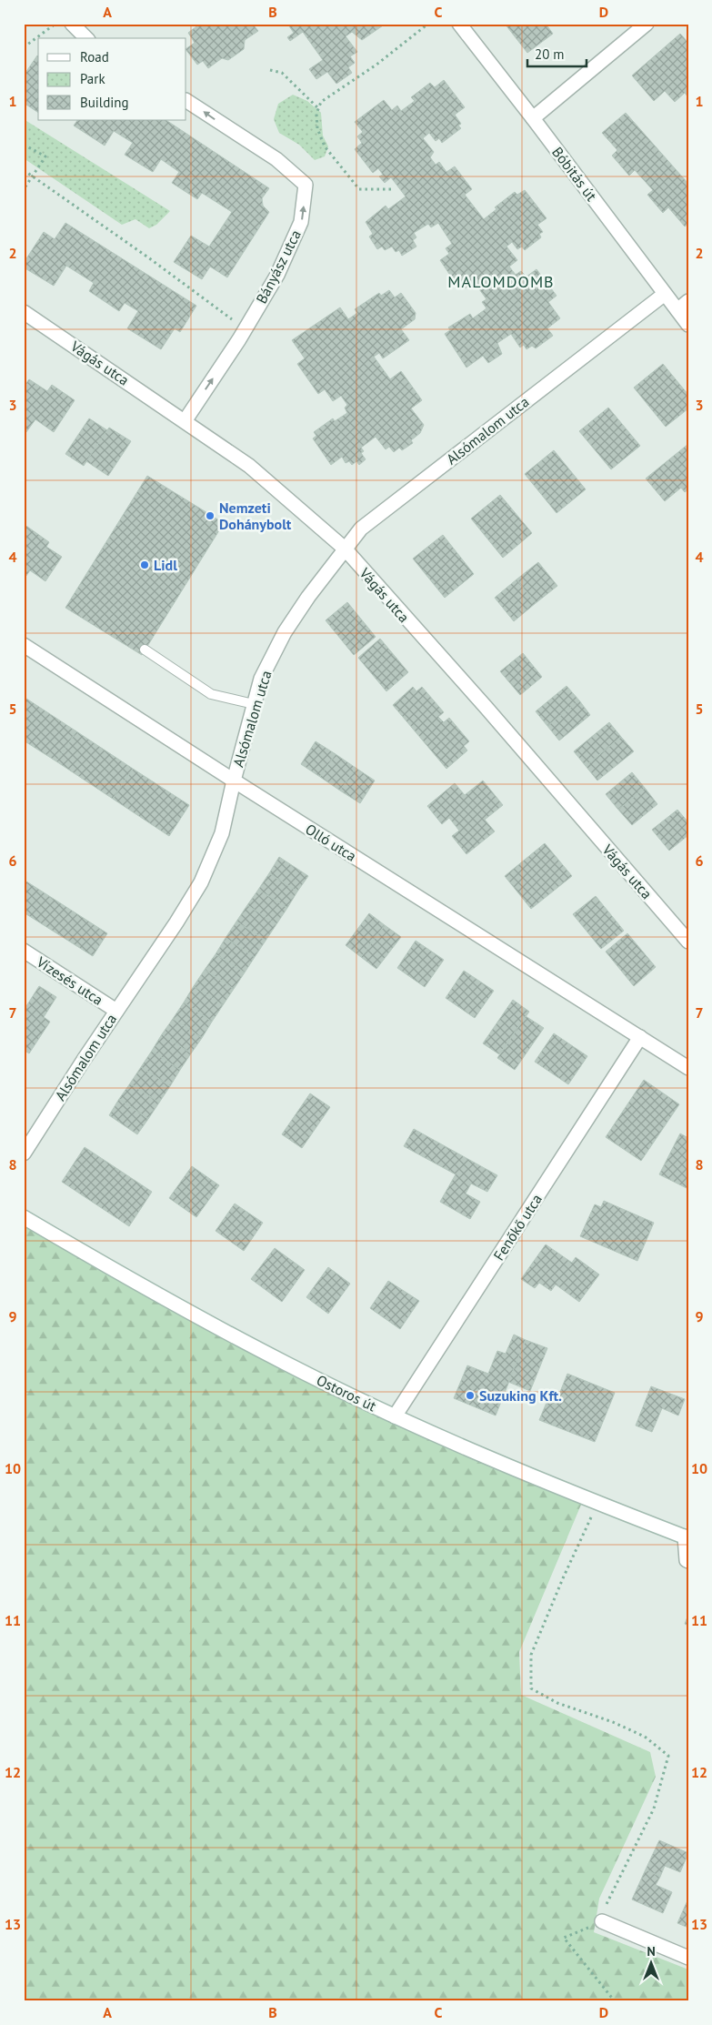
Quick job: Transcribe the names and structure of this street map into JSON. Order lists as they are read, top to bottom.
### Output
{
  "streets": {
    "street": [
      "Bóbitás út",
      "Bányász utca",
      "Vágás utca",
      "Alsómalom utca",
      "Olló utca",
      "Vízesés utca",
      "Fenőkő utca",
      "Ostoros út"
    ]
  },
  "crossings": [
    ["Bóbitás út", "Alsómalom utca"],
    ["Bányász utca", "Vágás utca"],
    ["Vágás utca", "Alsómalom utca"],
    ["Alsómalom utca", "Olló utca"],
    ["Alsómalom utca", "Vízesés utca"],
    ["Olló utca", "Fenőkő utca"],
    ["Fenőkő utca", "Ostoros út"]
  ],
  "districts": ["MALOMDOMB"],
  "places": ["Nemzeti Dohánybolt", "Lidl", "Suzuking Kft."],
  "legend": ["Road", "Park", "Building"],
  "scale_bar": "20 m",
  "north": "top",
  "grid": {
    "columns": [
      "A",
      "B",
      "C",
      "D"
    ],
    "rows": [
      "1",
      "2",
      "3",
      "4",
      "5",
      "6",
      "7",
      "8",
      "9",
      "10",
      "11",
      "12",
      "13"
    ]
  }
}
